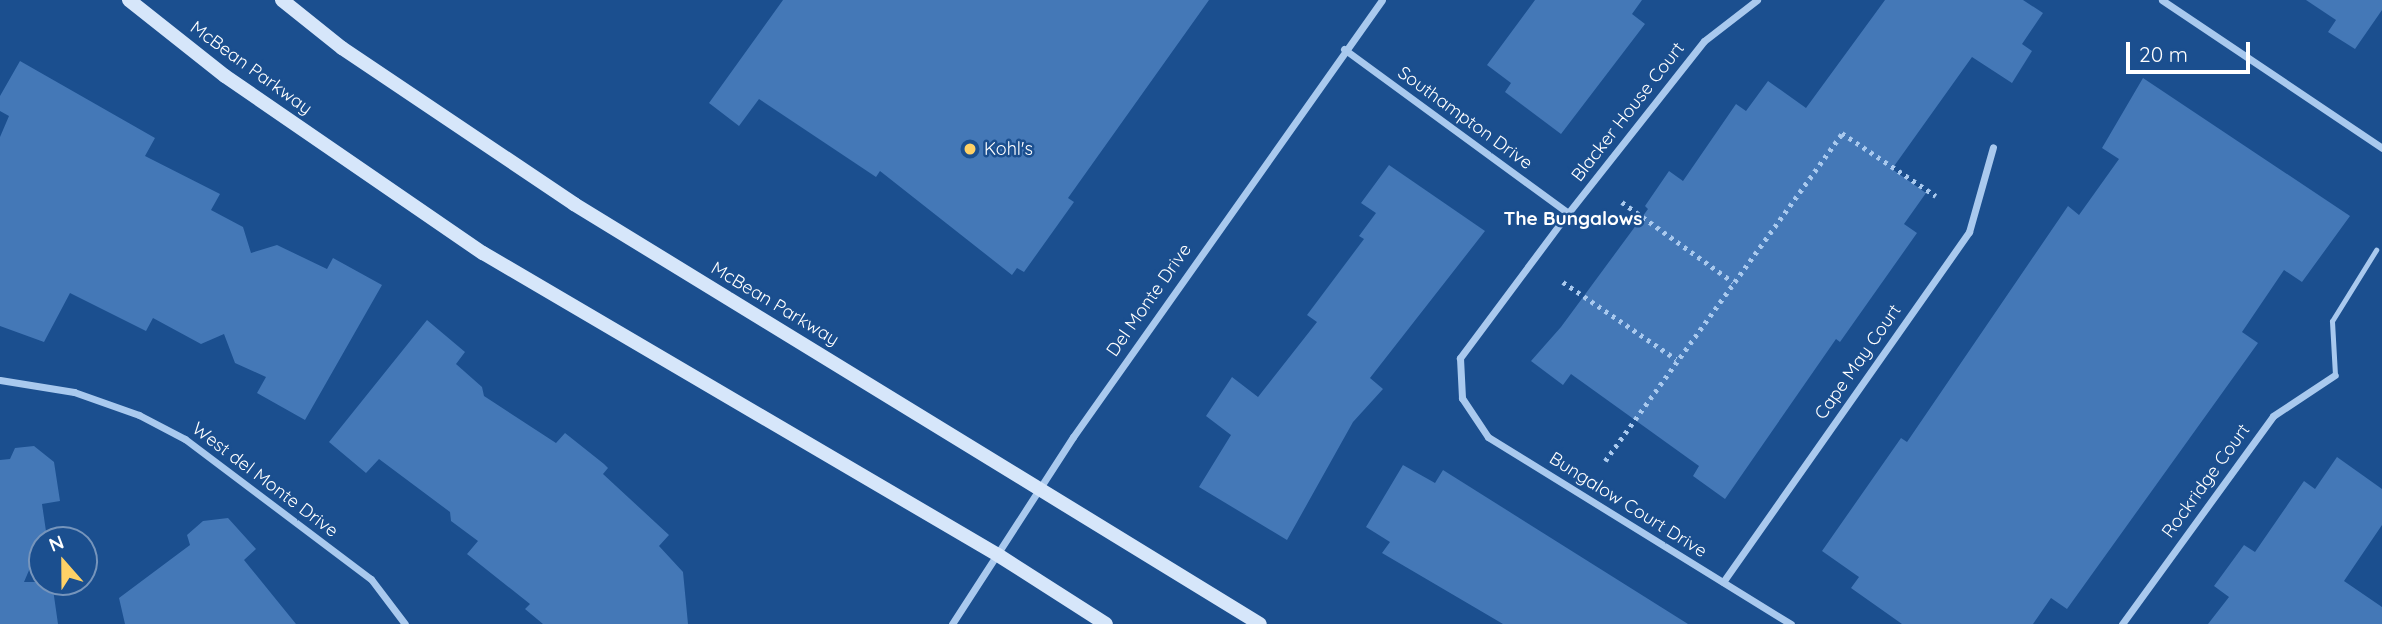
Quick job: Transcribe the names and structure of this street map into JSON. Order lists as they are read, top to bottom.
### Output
{
  "streets": {
    "main road": ["McBean Parkway"],
    "street": [
      "Blacker House Court",
      "Southampton Drive",
      "Del Monte Drive",
      "Cape May Court",
      "West del Monte Drive",
      "Rockridge Court",
      "Bungalow Court Drive"
    ]
  },
  "crossings": [
    ["McBean Parkway", "Del Monte Drive"],
    ["Blacker House Court", "Southampton Drive"],
    ["Blacker House Court", "Bungalow Court Drive"],
    ["Southampton Drive", "Del Monte Drive"],
    ["Cape May Court", "Bungalow Court Drive"]
  ],
  "districts": ["The Bungalows"],
  "places": ["Kohl's"],
  "scale_bar": "20 m",
  "north": "top"
}
